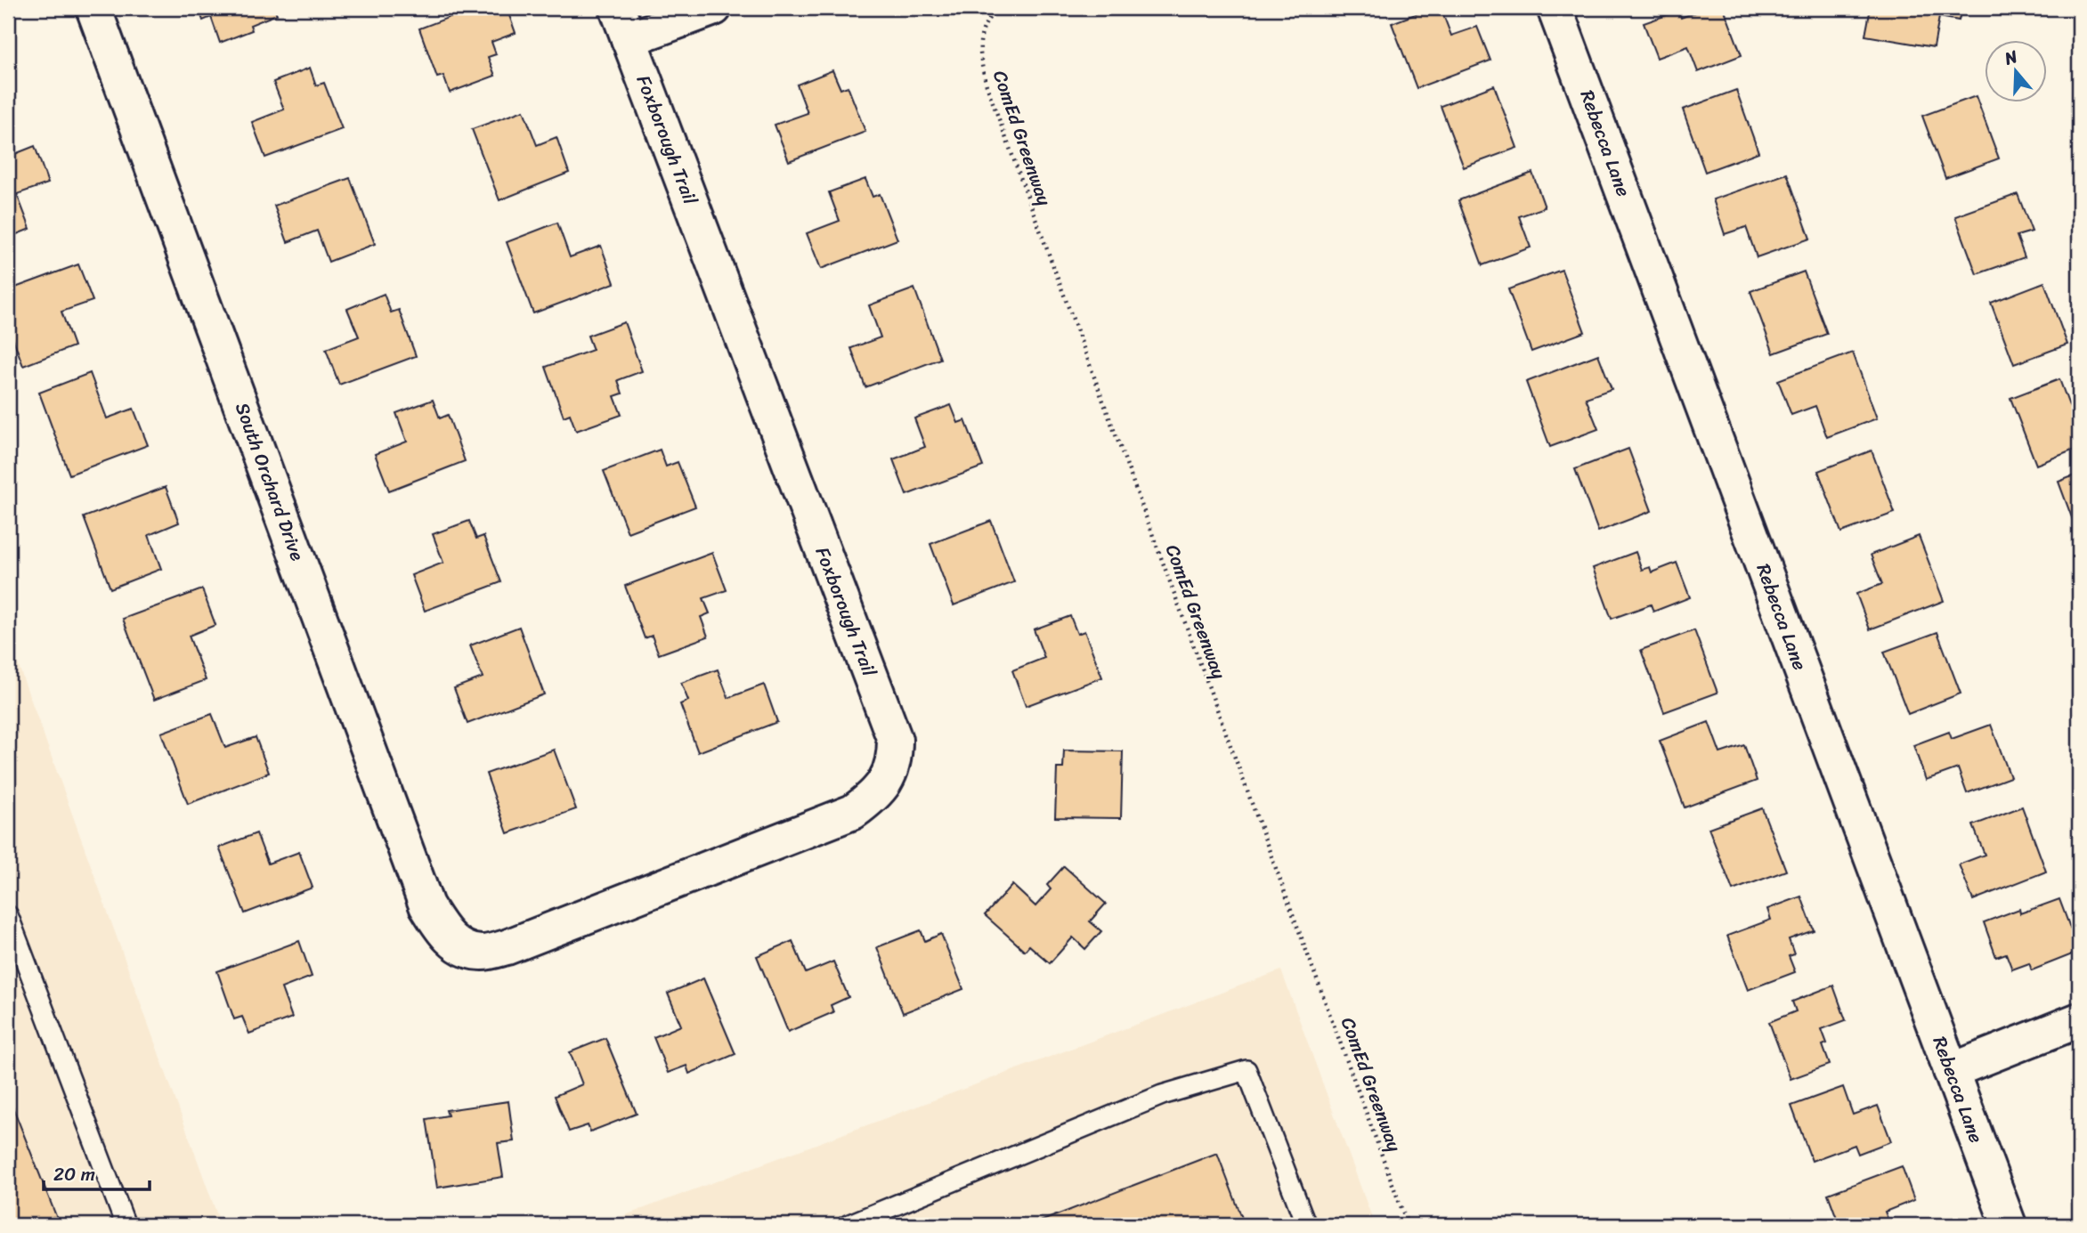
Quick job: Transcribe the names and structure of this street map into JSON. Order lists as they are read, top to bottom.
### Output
{
  "streets": {
    "street": ["Foxborough Trail", "Rebecca Lane", "South Orchard Drive"],
    "path": ["ComEd Greenway"]
  },
  "crossings": [
    ["Foxborough Trail", "South Orchard Drive"]
  ],
  "scale_bar": "20 m",
  "north": "top"
}
